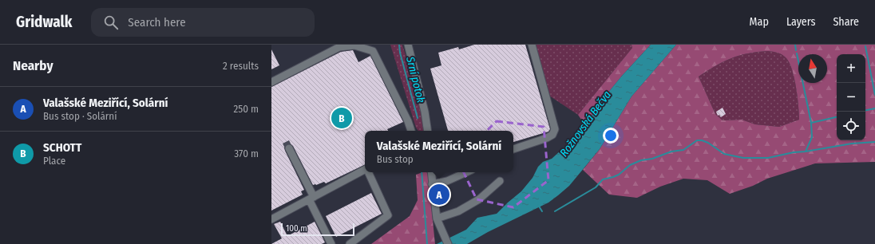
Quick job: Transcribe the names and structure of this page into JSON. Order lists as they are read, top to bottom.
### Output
{
  "water": ["Srní potok", "Rožnovská Bečva"],
  "scale_bar": "100 m",
  "north": "top",
  "page": {
    "header": "Gridwalk",
    "search": "Search here",
    "nav": ["Map", "Layers", "Share"],
    "heading": ["Nearby", "2 results"],
    "map_buttons": ["+", "−"],
    "list": [
      {
        "mark": "A",
        "name": "Valašské Meziřící, Solární",
        "note": "Bus stop · Solární",
        "value": "250 m"
      },
      {
        "mark": "B",
        "name": "SCHOTT",
        "note": "Place",
        "value": "370 m"
      }
    ],
    "pins": ["B", "A"],
    "popup": ["Valašské Meziřící, Solární", "Bus stop"],
    "scale": "100 m"
  }
}
